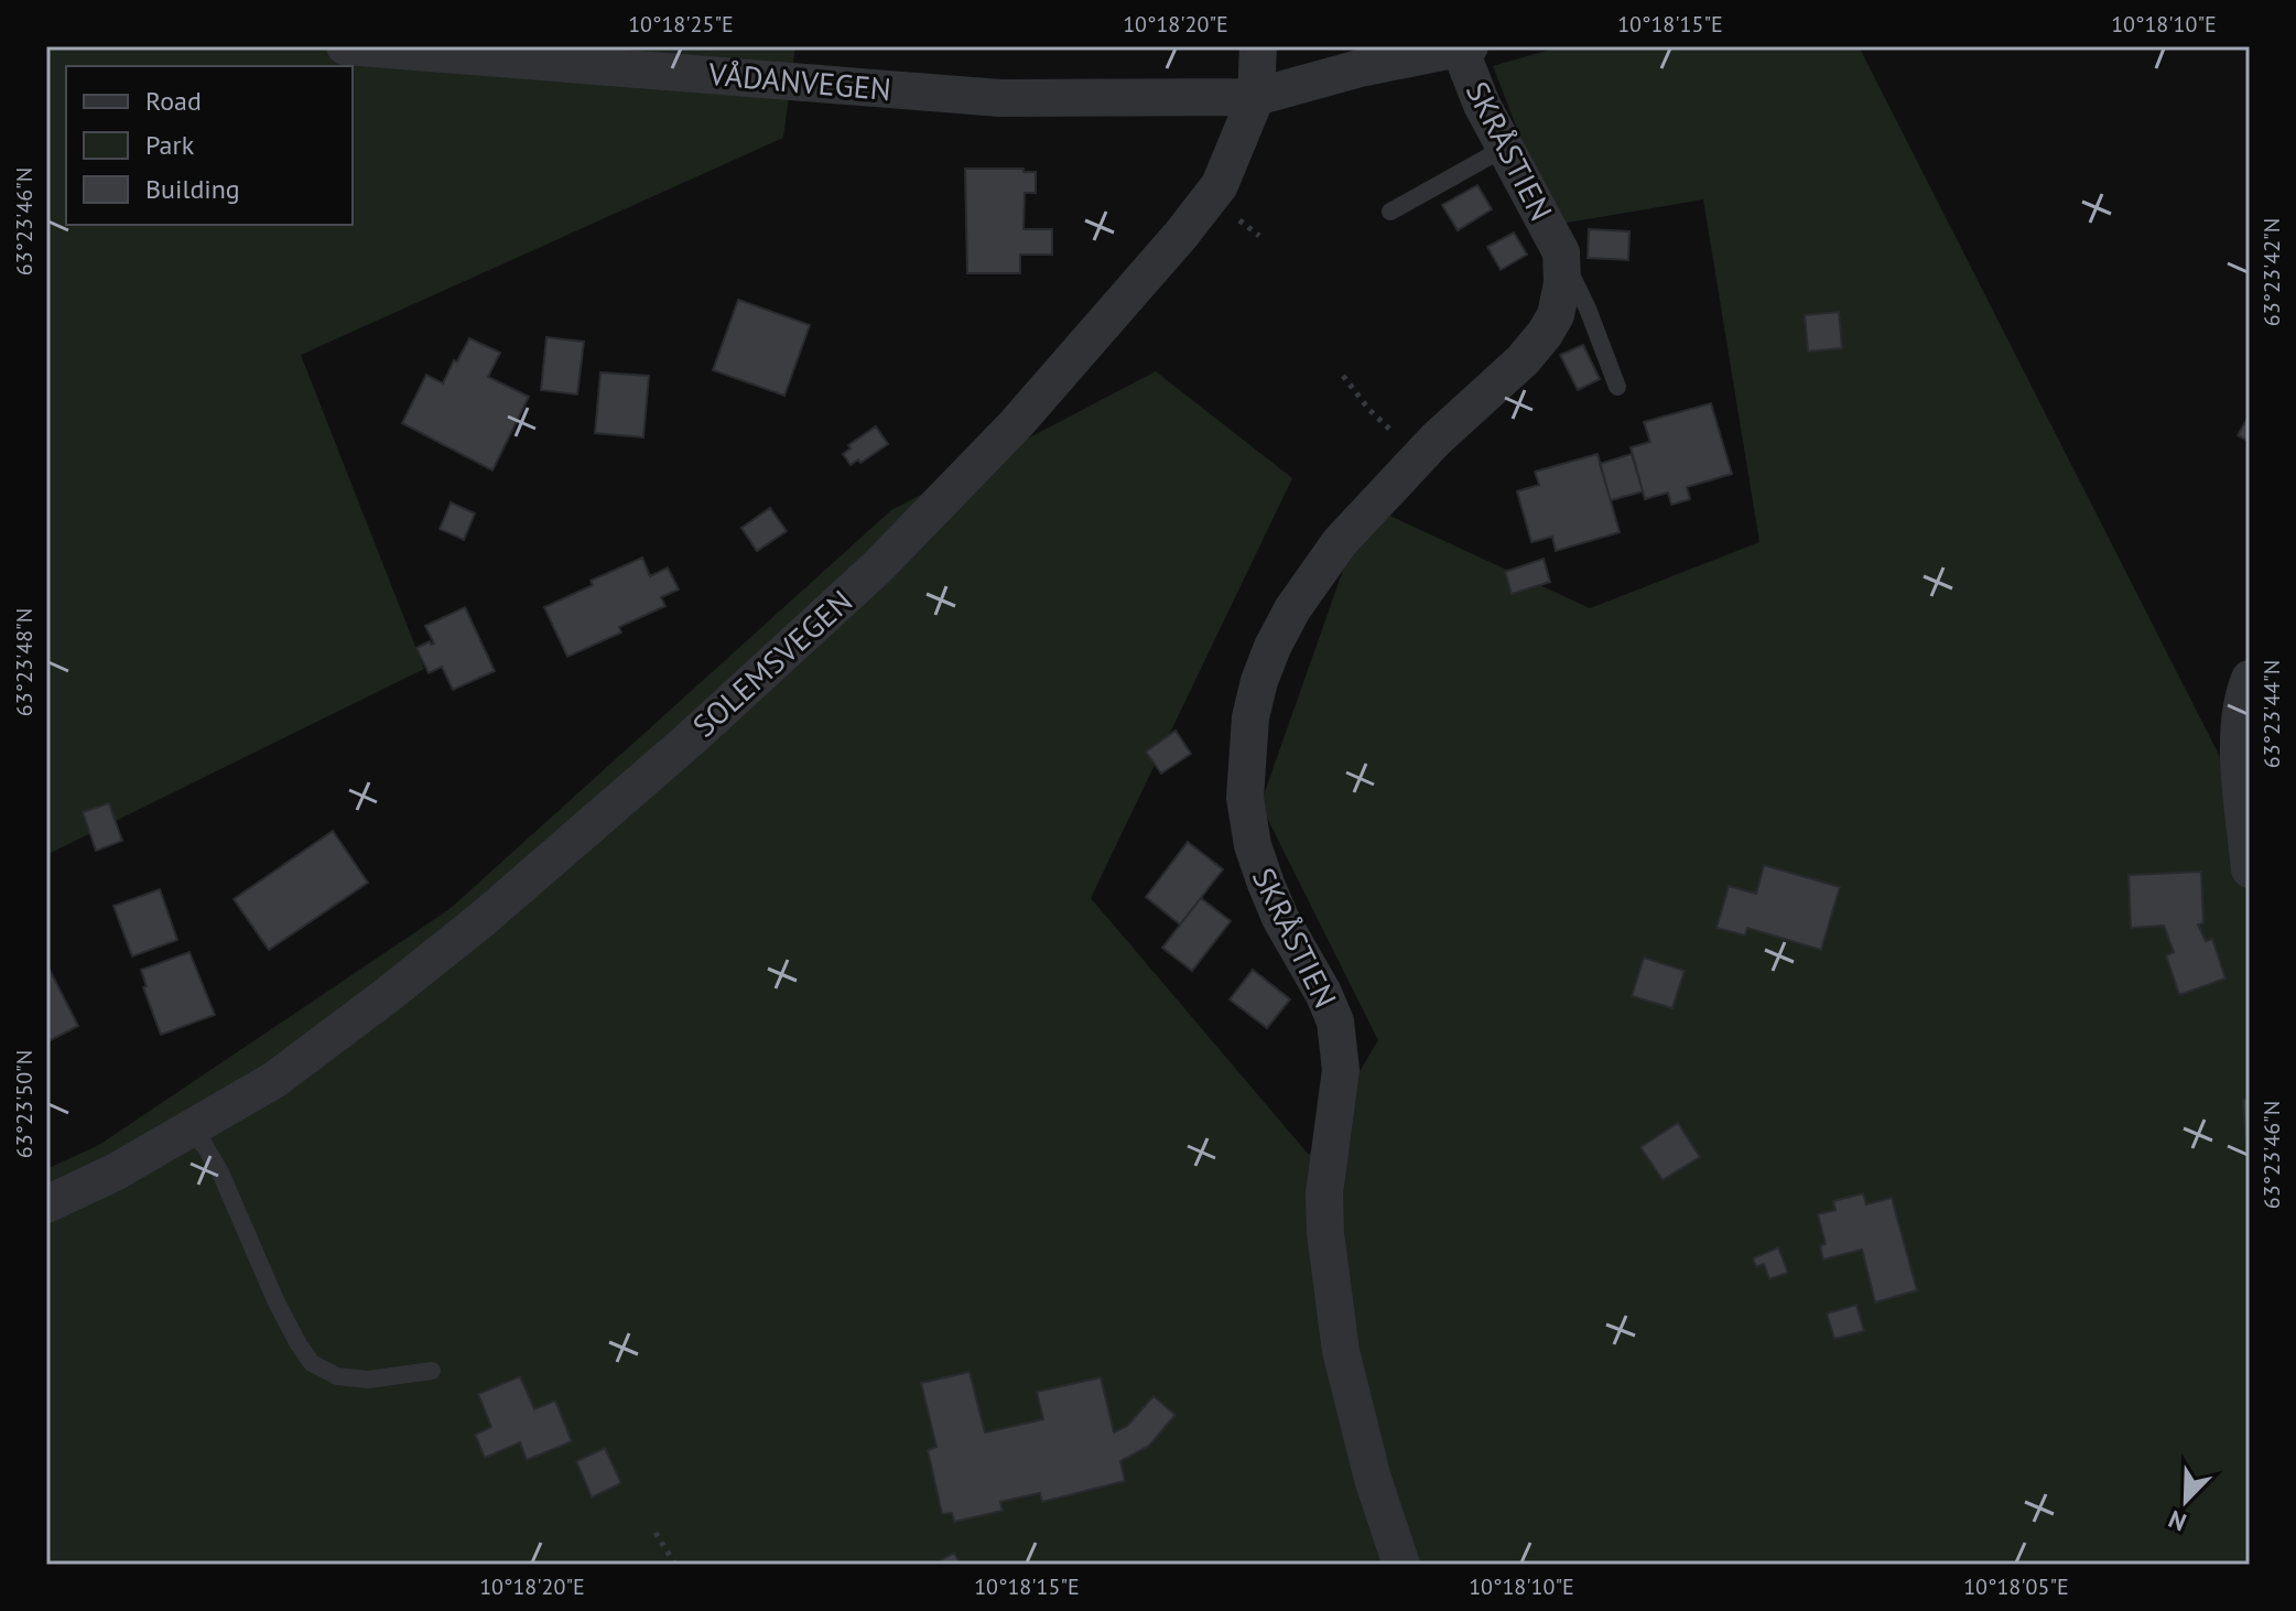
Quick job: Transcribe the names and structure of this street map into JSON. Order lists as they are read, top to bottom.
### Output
{
  "streets": {
    "street": ["VÅDANVEGEN", "SKRÅSTIEN", "SOLEMSVEGEN"]
  },
  "crossings": [
    ["VÅDANVEGEN", "SKRÅSTIEN"],
    ["VÅDANVEGEN", "SOLEMSVEGEN"]
  ],
  "legend": ["Road", "Park", "Building"],
  "north": "bottom left",
  "coordinates": [
    "10°18'25\"E",
    "10°18'20\"E",
    "10°18'15\"E",
    "10°18'10\"E",
    "63°23'46\"N",
    "63°23'42\"N",
    "63°23'48\"N",
    "63°23'44\"N",
    "63°23'50\"N",
    "10°18'05\"E"
  ]
}
